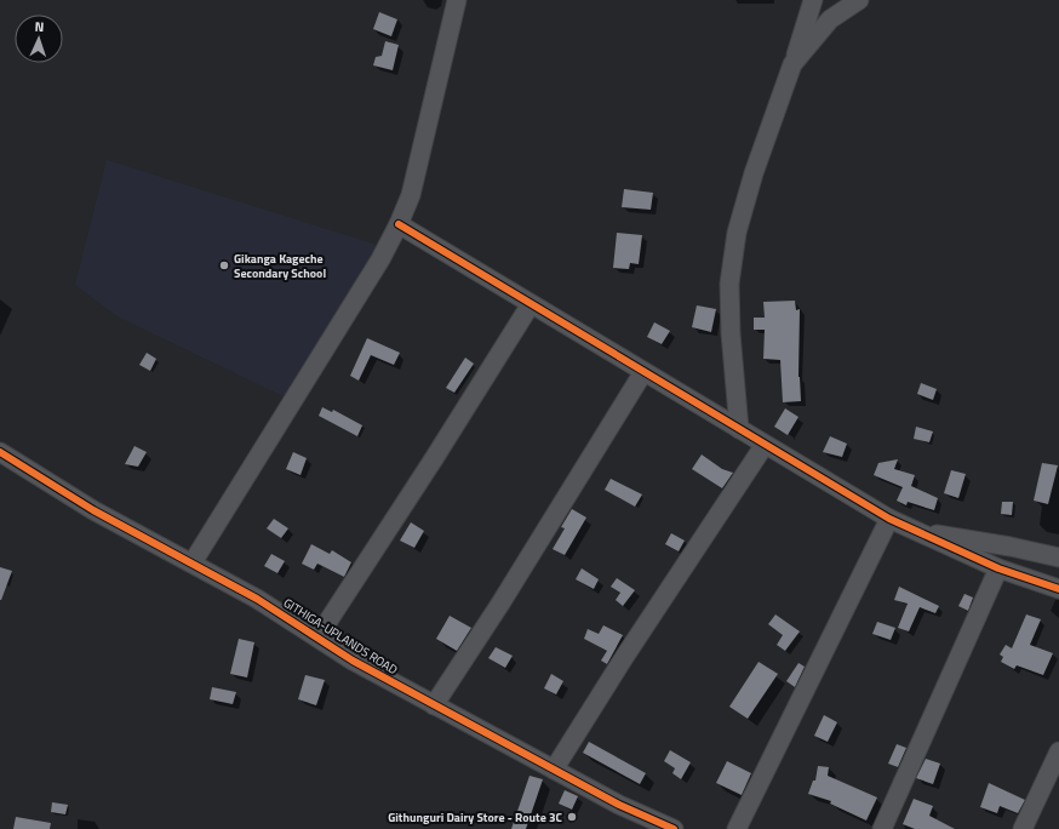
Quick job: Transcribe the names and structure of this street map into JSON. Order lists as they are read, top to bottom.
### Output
{
  "streets": {
    "street": ["GITHIGA-UPLANDS ROAD"]
  },
  "places": ["Gikanga Kageche Secondary School", "Githunguri Dairy Store - Route 3C"],
  "north": "top"
}
